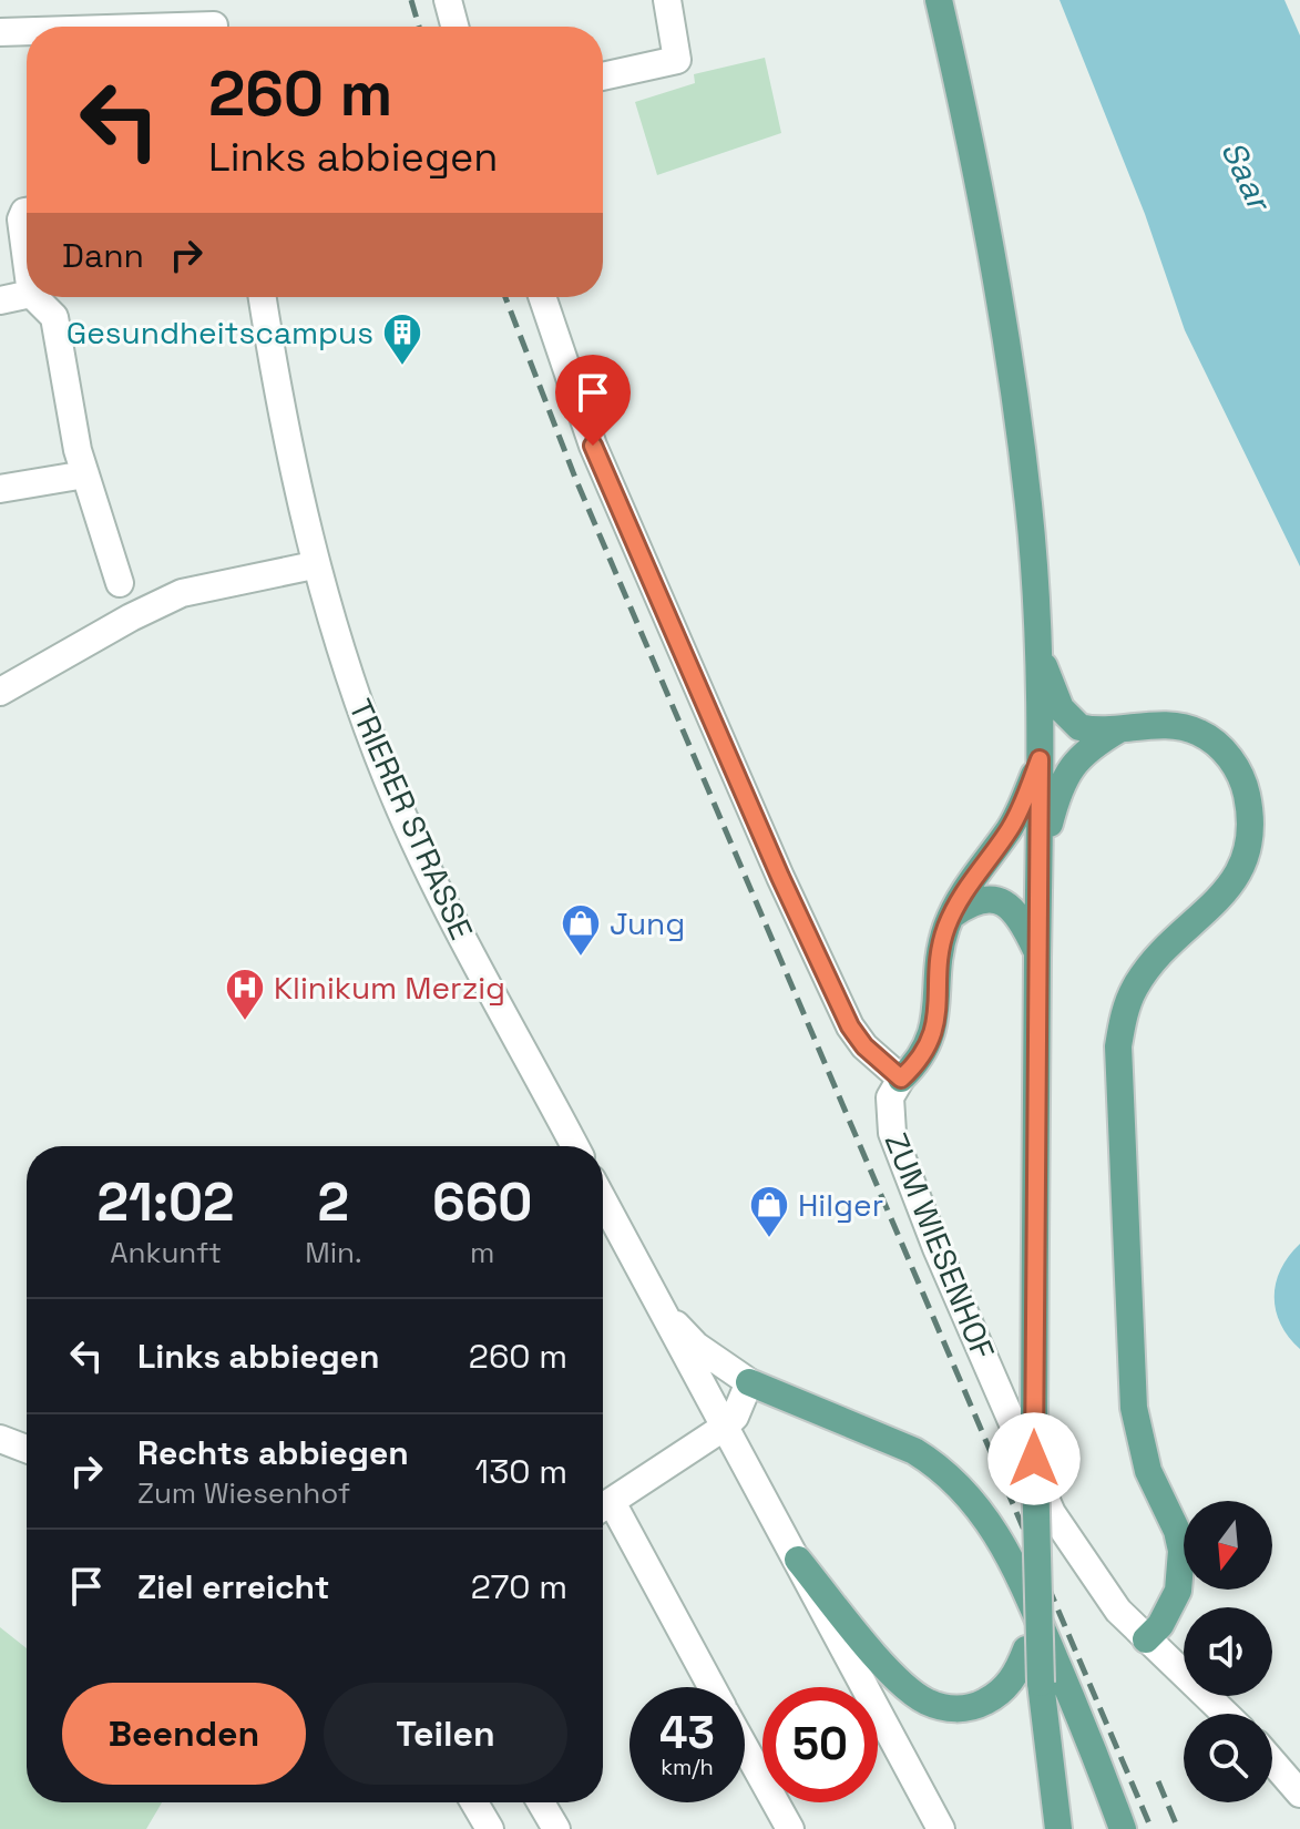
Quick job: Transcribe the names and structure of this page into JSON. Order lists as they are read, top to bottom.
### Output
{
  "streets": {
    "street": ["TRIERER STRASSE", "ZUM WIESENHOF"]
  },
  "water": ["Saar"],
  "places": {
    "building": ["Gesundheitscampus"],
    "shop": ["Jung", "Hilger"],
    "hospital": ["Klinikum Merzig"]
  },
  "north": "bottom",
  "page": {
    "turn": ["260 m", "Links abbiegen"],
    "then": "Dann",
    "eta": [
      "21:02",
      "Ankunft",
      "2",
      "Min.",
      "660",
      "m"
    ],
    "list": [
      {
        "name": "Links abbiegen",
        "value": "260 m"
      },
      {
        "name": "Rechts abbiegen",
        "note": "Zum Wiesenhof",
        "value": "130 m"
      },
      {
        "name": "Ziel erreicht",
        "value": "270 m"
      }
    ],
    "buttons": ["Beenden", "Teilen"],
    "speed": "43 km/h",
    "limit": "50"
  }
}
